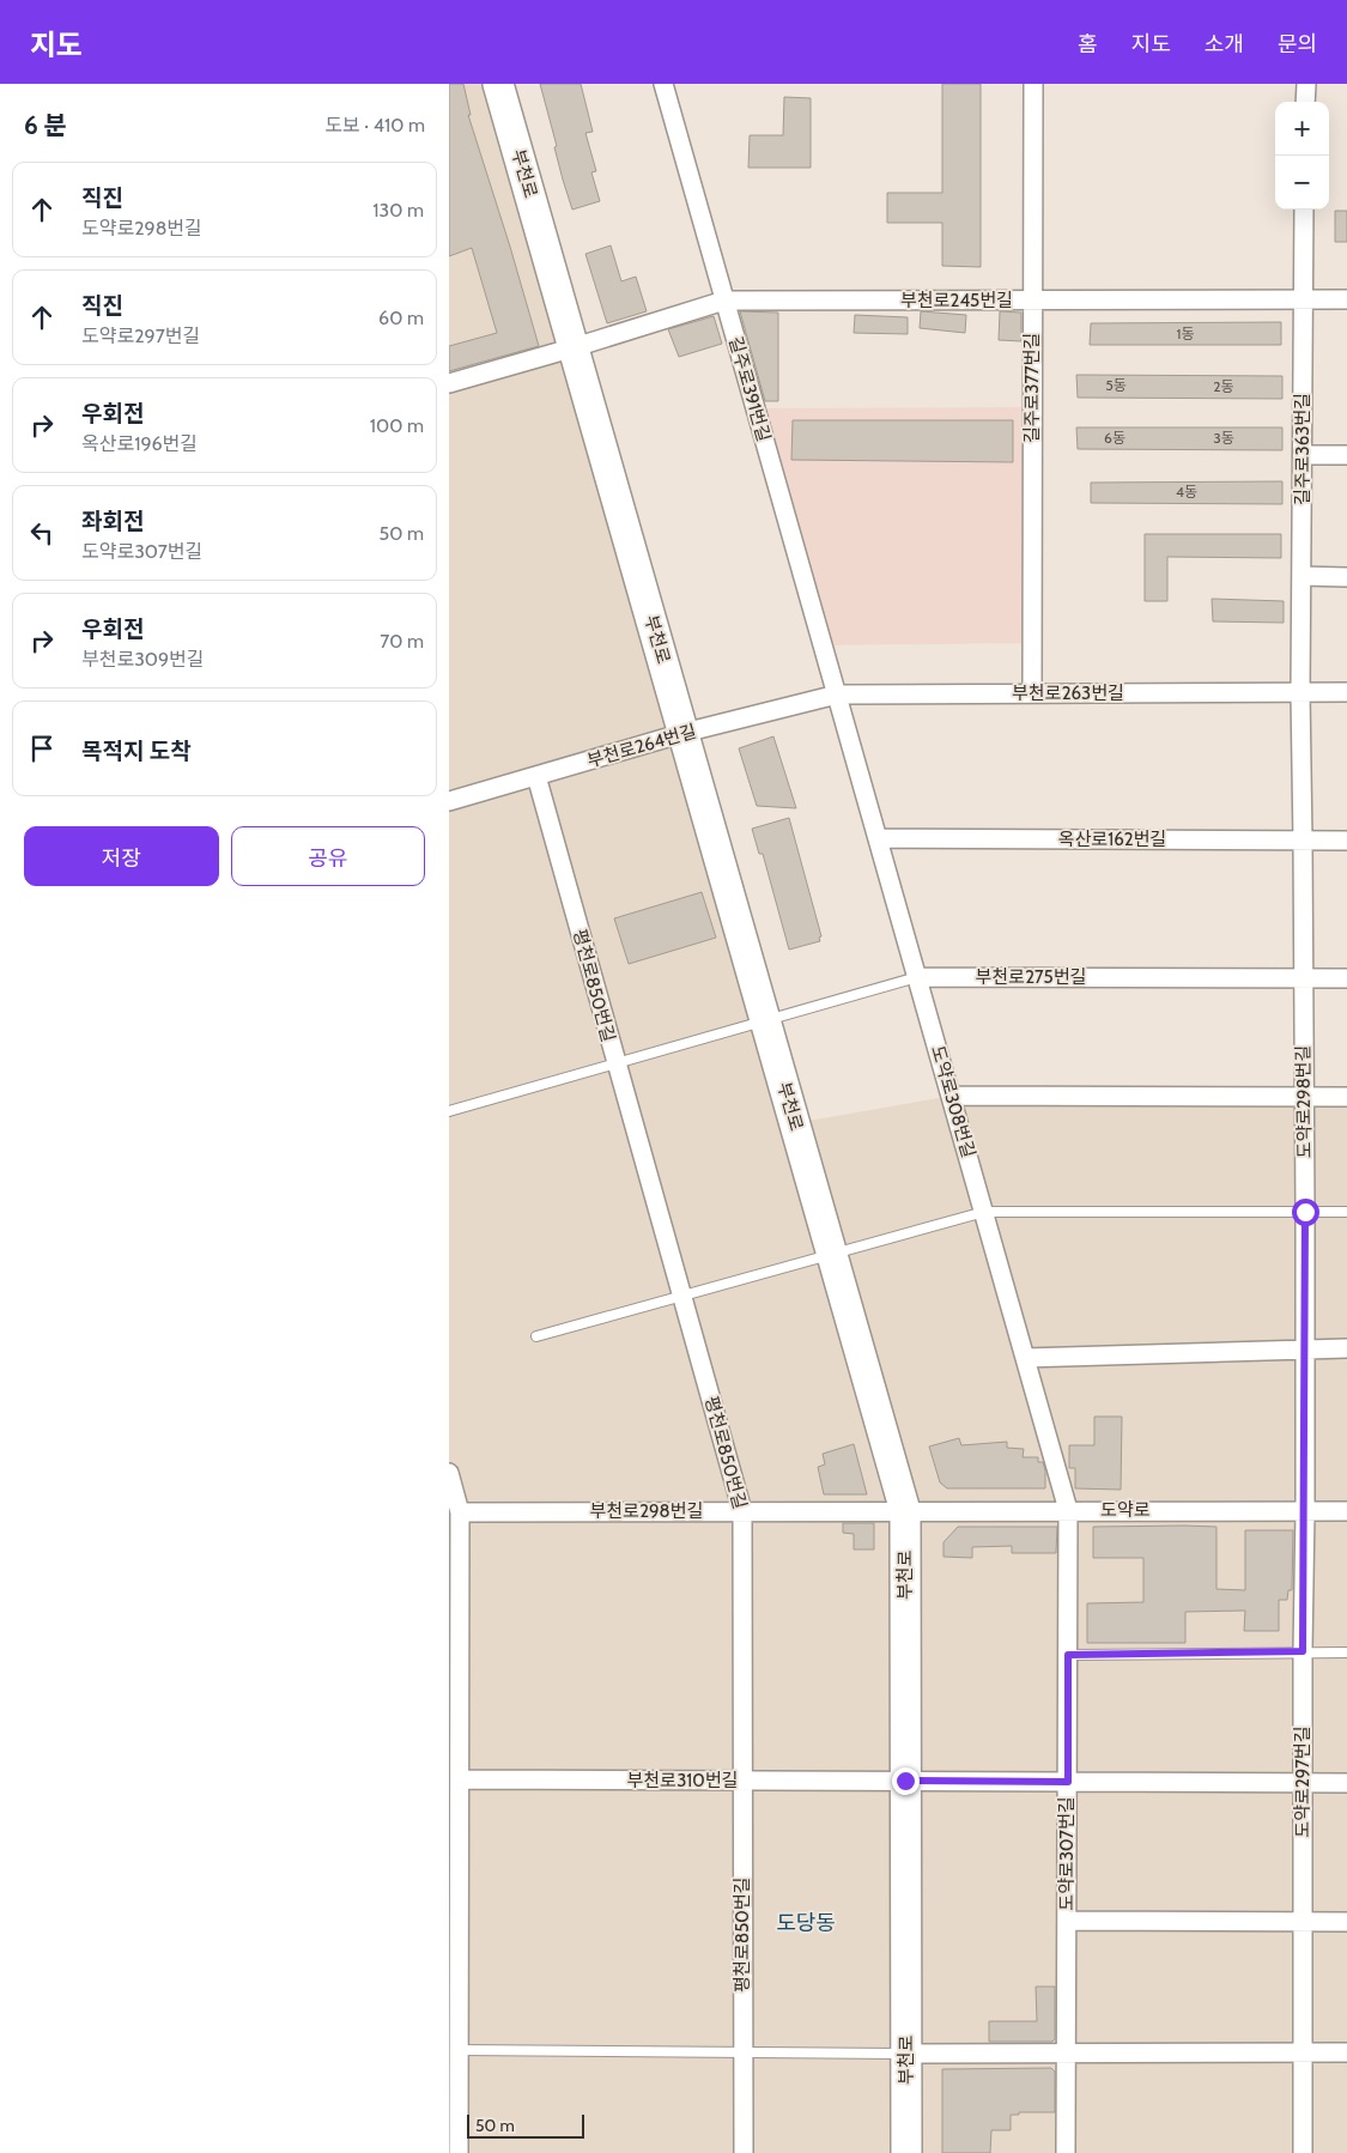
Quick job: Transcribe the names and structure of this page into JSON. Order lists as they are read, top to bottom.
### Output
{
  "streets": {
    "main road": ["부천로"],
    "street": [
      "부천로245번길",
      "길주로377번길",
      "길주로391번길",
      "길주로363번길",
      "부천로263번길",
      "부천로264번길",
      "옥산로162번길",
      "부천로275번길",
      "평천로850번길",
      "도약로308번길",
      "도약로298번길",
      "도약로",
      "부천로298번길",
      "부천로310번길",
      "도약로297번길",
      "도약로307번길"
    ]
  },
  "crossings": [
    ["부천로", "부천로245번길"],
    ["부천로", "부천로264번길"],
    ["부천로", "부천로275번길"],
    ["부천로", "도약로"],
    ["부천로", "부천로298번길"],
    ["부천로", "부천로310번길"],
    ["부천로245번길", "길주로377번길"],
    ["부천로245번길", "길주로391번길"],
    ["부천로245번길", "길주로363번길"],
    ["길주로377번길", "부천로263번길"],
    ["길주로391번길", "부천로263번길"],
    ["길주로391번길", "부천로264번길"],
    ["길주로391번길", "도약로308번길"],
    ["길주로363번길", "부천로263번길"],
    ["길주로363번길", "도약로298번길"],
    ["부천로263번길", "부천로264번길"],
    ["부천로263번길", "도약로308번길"],
    ["부천로263번길", "도약로298번길"],
    ["부천로264번길", "평천로850번길"],
    ["부천로264번길", "도약로308번길"],
    ["옥산로162번길", "도약로308번길"],
    ["옥산로162번길", "도약로298번길"],
    ["부천로275번길", "평천로850번길"],
    ["부천로275번길", "도약로308번길"],
    ["부천로275번길", "도약로298번길"],
    ["평천로850번길", "부천로298번길"],
    ["평천로850번길", "부천로310번길"],
    ["도약로308번길", "도약로"],
    ["도약로308번길", "도약로307번길"],
    ["도약로298번길", "도약로"],
    ["도약로298번길", "도약로297번길"],
    ["도약로", "부천로298번길"],
    ["도약로", "도약로297번길"],
    ["도약로", "도약로307번길"],
    ["부천로310번길", "도약로297번길"],
    ["부천로310번길", "도약로307번길"]
  ],
  "districts": ["도당동"],
  "house_numbers": [
    "1동",
    "5동",
    "2동",
    "6동",
    "3동",
    "4동"
  ],
  "scale_bar": "50 m",
  "page": {
    "header": "지도",
    "nav": [
      "홈",
      "지도",
      "소개",
      "문의"
    ],
    "heading": ["6 분", "도보 · 410 m"],
    "map_buttons": ["+", "−"],
    "list": [
      ["직진", "도약로298번길", "130 m"],
      ["직진", "도약로297번길", "60 m"],
      ["우회전", "옥산로196번길", "100 m"],
      ["좌회전", "도약로307번길", "50 m"],
      ["우회전", "부천로309번길", "70 m"],
      "목적지 도착"
    ],
    "buttons": ["저장", "공유"],
    "scale": "50 m"
  }
}
